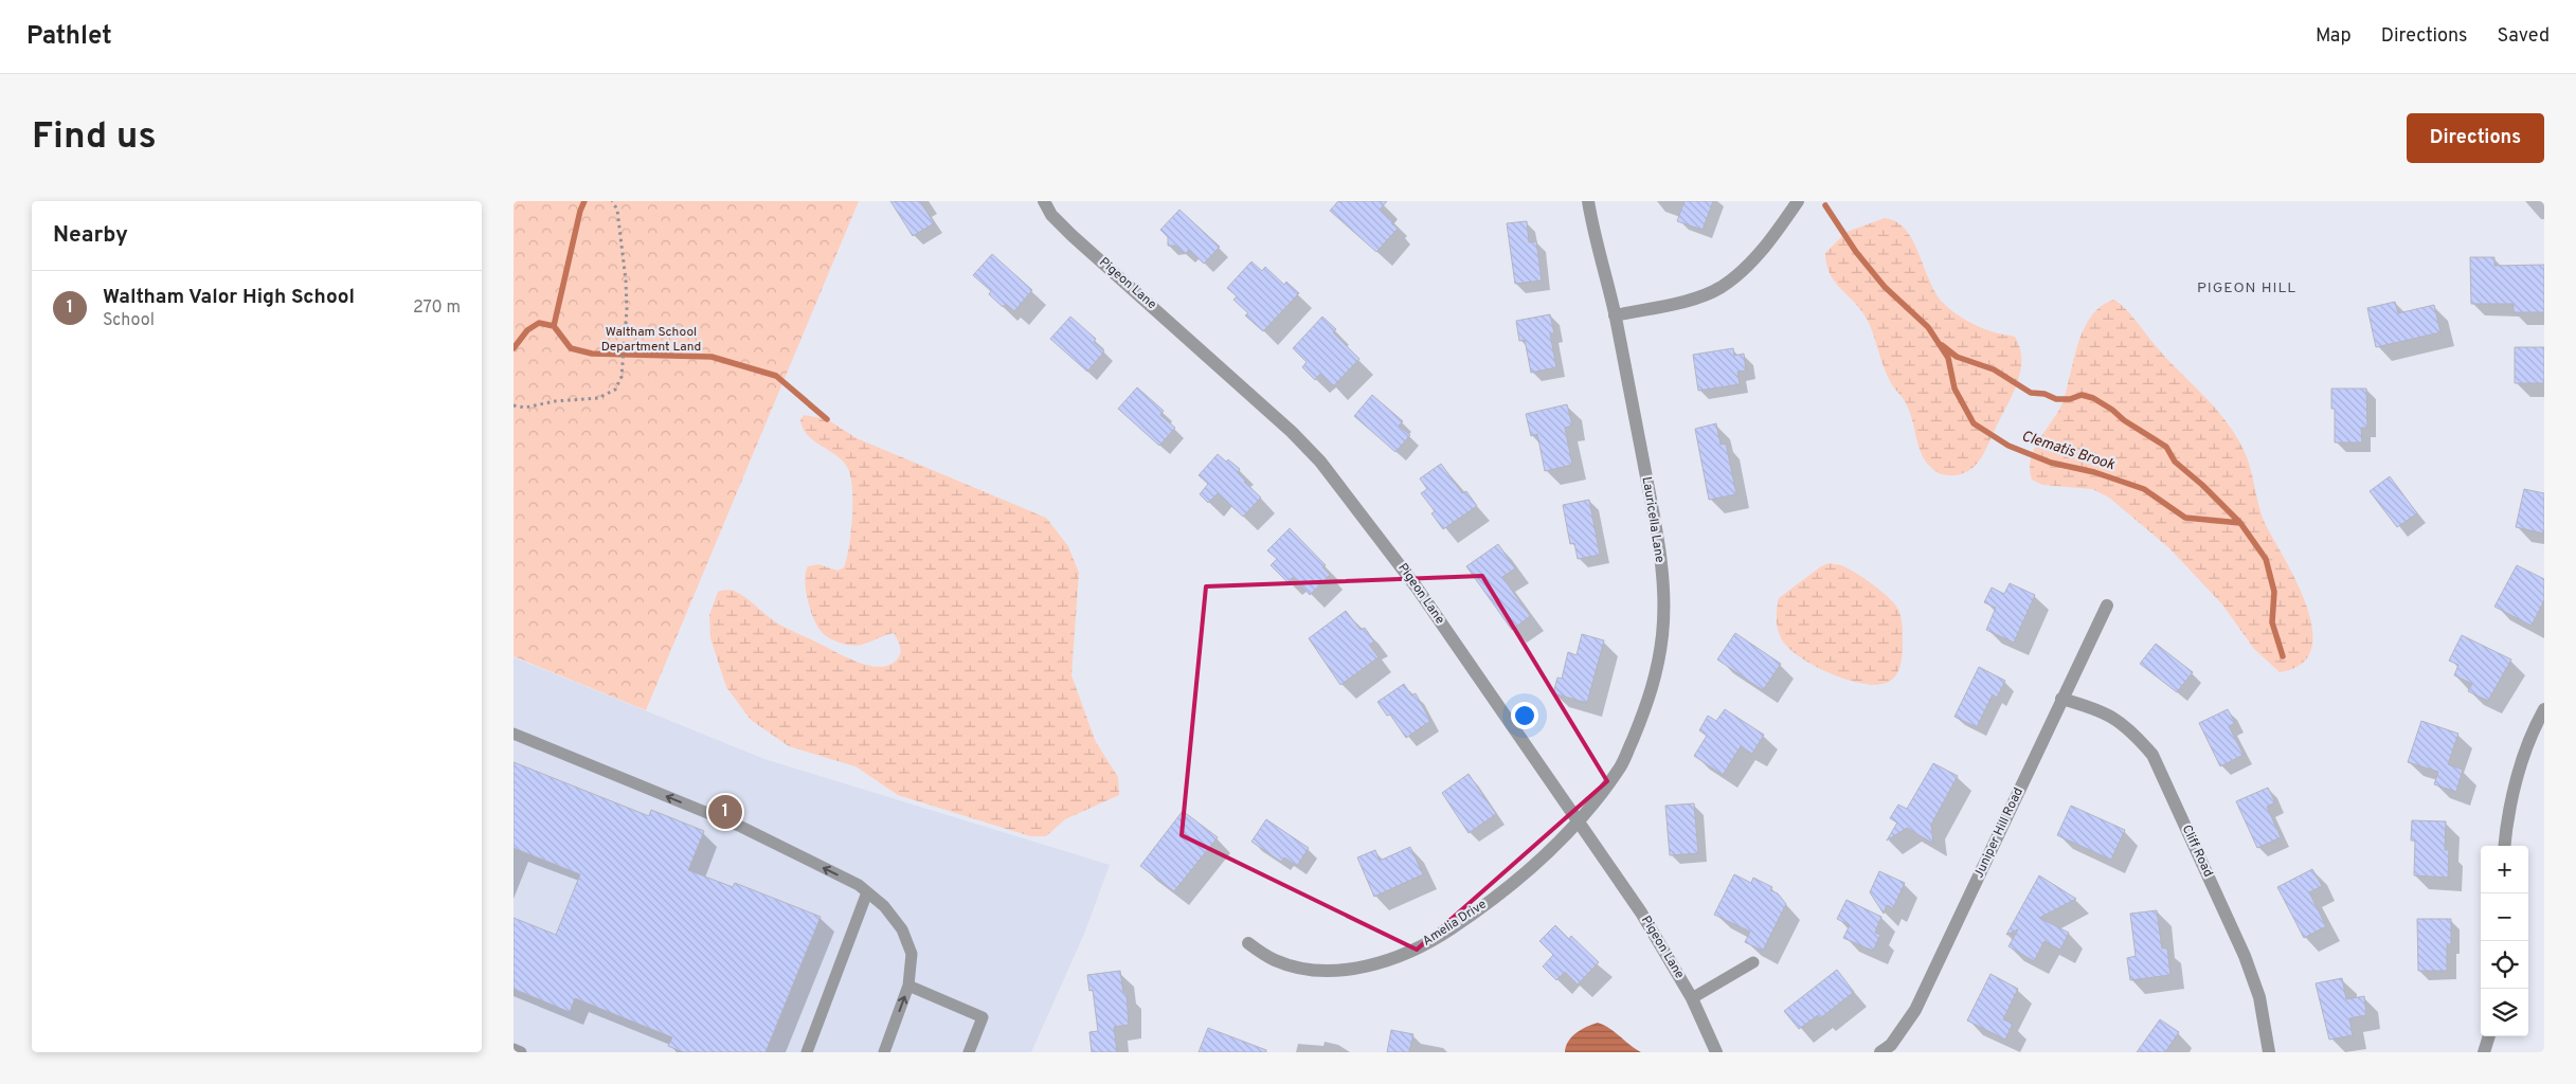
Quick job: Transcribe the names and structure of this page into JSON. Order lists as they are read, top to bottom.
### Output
{
  "streets": {
    "street": [
      "Pigeon Lane",
      "Lauricella Lane",
      "Juniper Hill Road",
      "Cliff Road",
      "Amelia Drive"
    ]
  },
  "crossings": [
    ["Pigeon Lane", "Lauricella Lane"],
    ["Pigeon Lane", "Amelia Drive"],
    ["Lauricella Lane", "Amelia Drive"],
    ["Juniper Hill Road", "Cliff Road"]
  ],
  "districts": ["PIGEON HILL"],
  "water": ["Clematis Brook"],
  "parks": ["Waltham School Department Land"],
  "page": {
    "header": "Pathlet",
    "nav": ["Map", "Directions", "Saved"],
    "buttons": "Directions",
    "title": "Find us",
    "heading": "Nearby",
    "list": [
      {
        "mark": "1",
        "name": "Waltham Valor High School",
        "note": "School",
        "value": "270 m"
      }
    ],
    "pins": "1",
    "map_buttons": ["+", "−"]
  }
}
